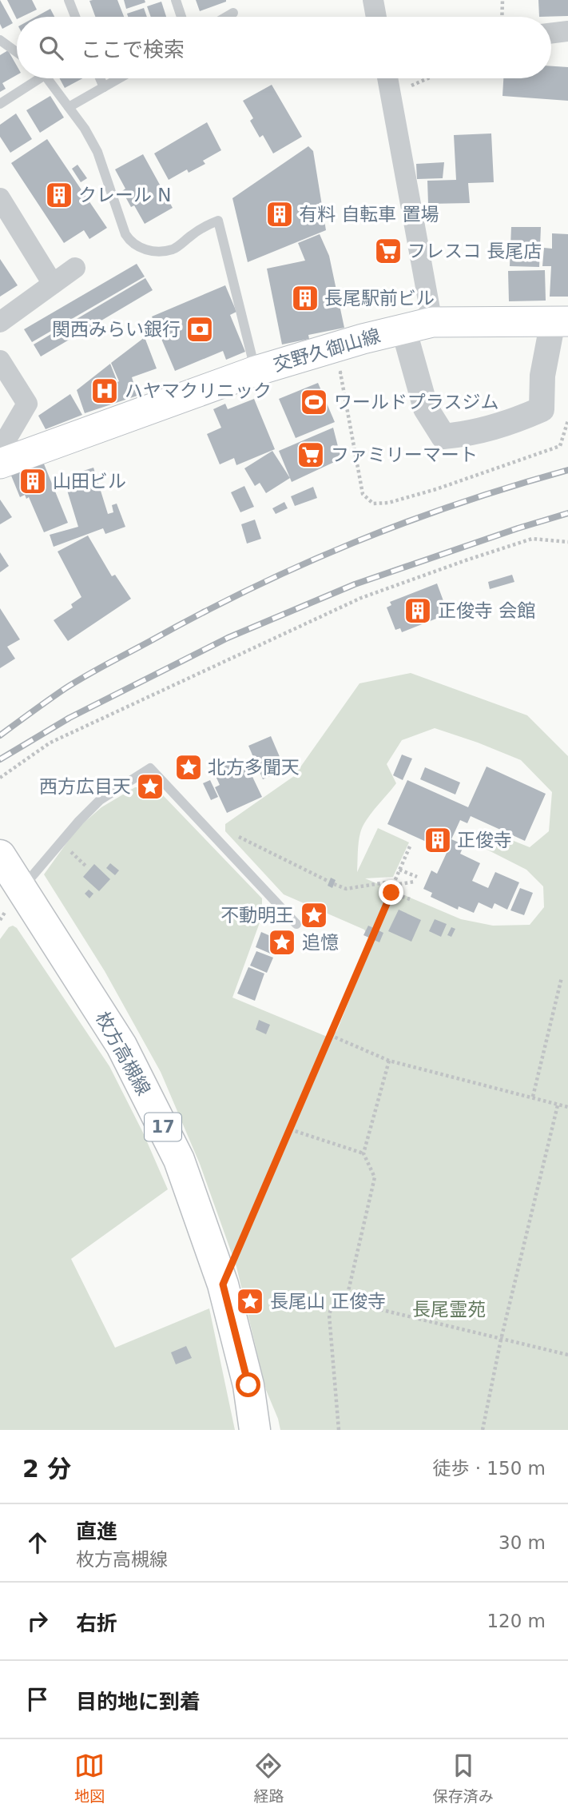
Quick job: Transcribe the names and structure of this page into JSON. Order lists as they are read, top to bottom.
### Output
{
  "streets": {
    "main road": ["交野久御山線", "枚方高槻線", "17"]
  },
  "parks": ["長尾霊苑"],
  "places": {
    "building": [
      "クレール N",
      "有料 自転車 置場",
      "長尾駅前ビル",
      "山田ビル",
      "正俊寺 会館",
      "正俊寺"
    ],
    "supermarket": ["フレスコ 長尾店", "ファミリーマート"],
    "bank": ["関西みらい銀行"],
    "hospital": ["ハヤマクリニック"],
    "sports": ["ワールドプラスジム"],
    "place": [
      "北方多聞天",
      "西方広目天",
      "不動明王",
      "追憶",
      "長尾山 正俊寺"
    ]
  },
  "page": {
    "search": "ここで検索",
    "heading": ["2 分", "徒歩 · 150 m"],
    "list": [
      ["直進", "枚方高槻線", "30 m"],
      ["右折", "120 m"],
      "目的地に到着"
    ],
    "nav": ["地図", "経路", "保存済み"]
  }
}
